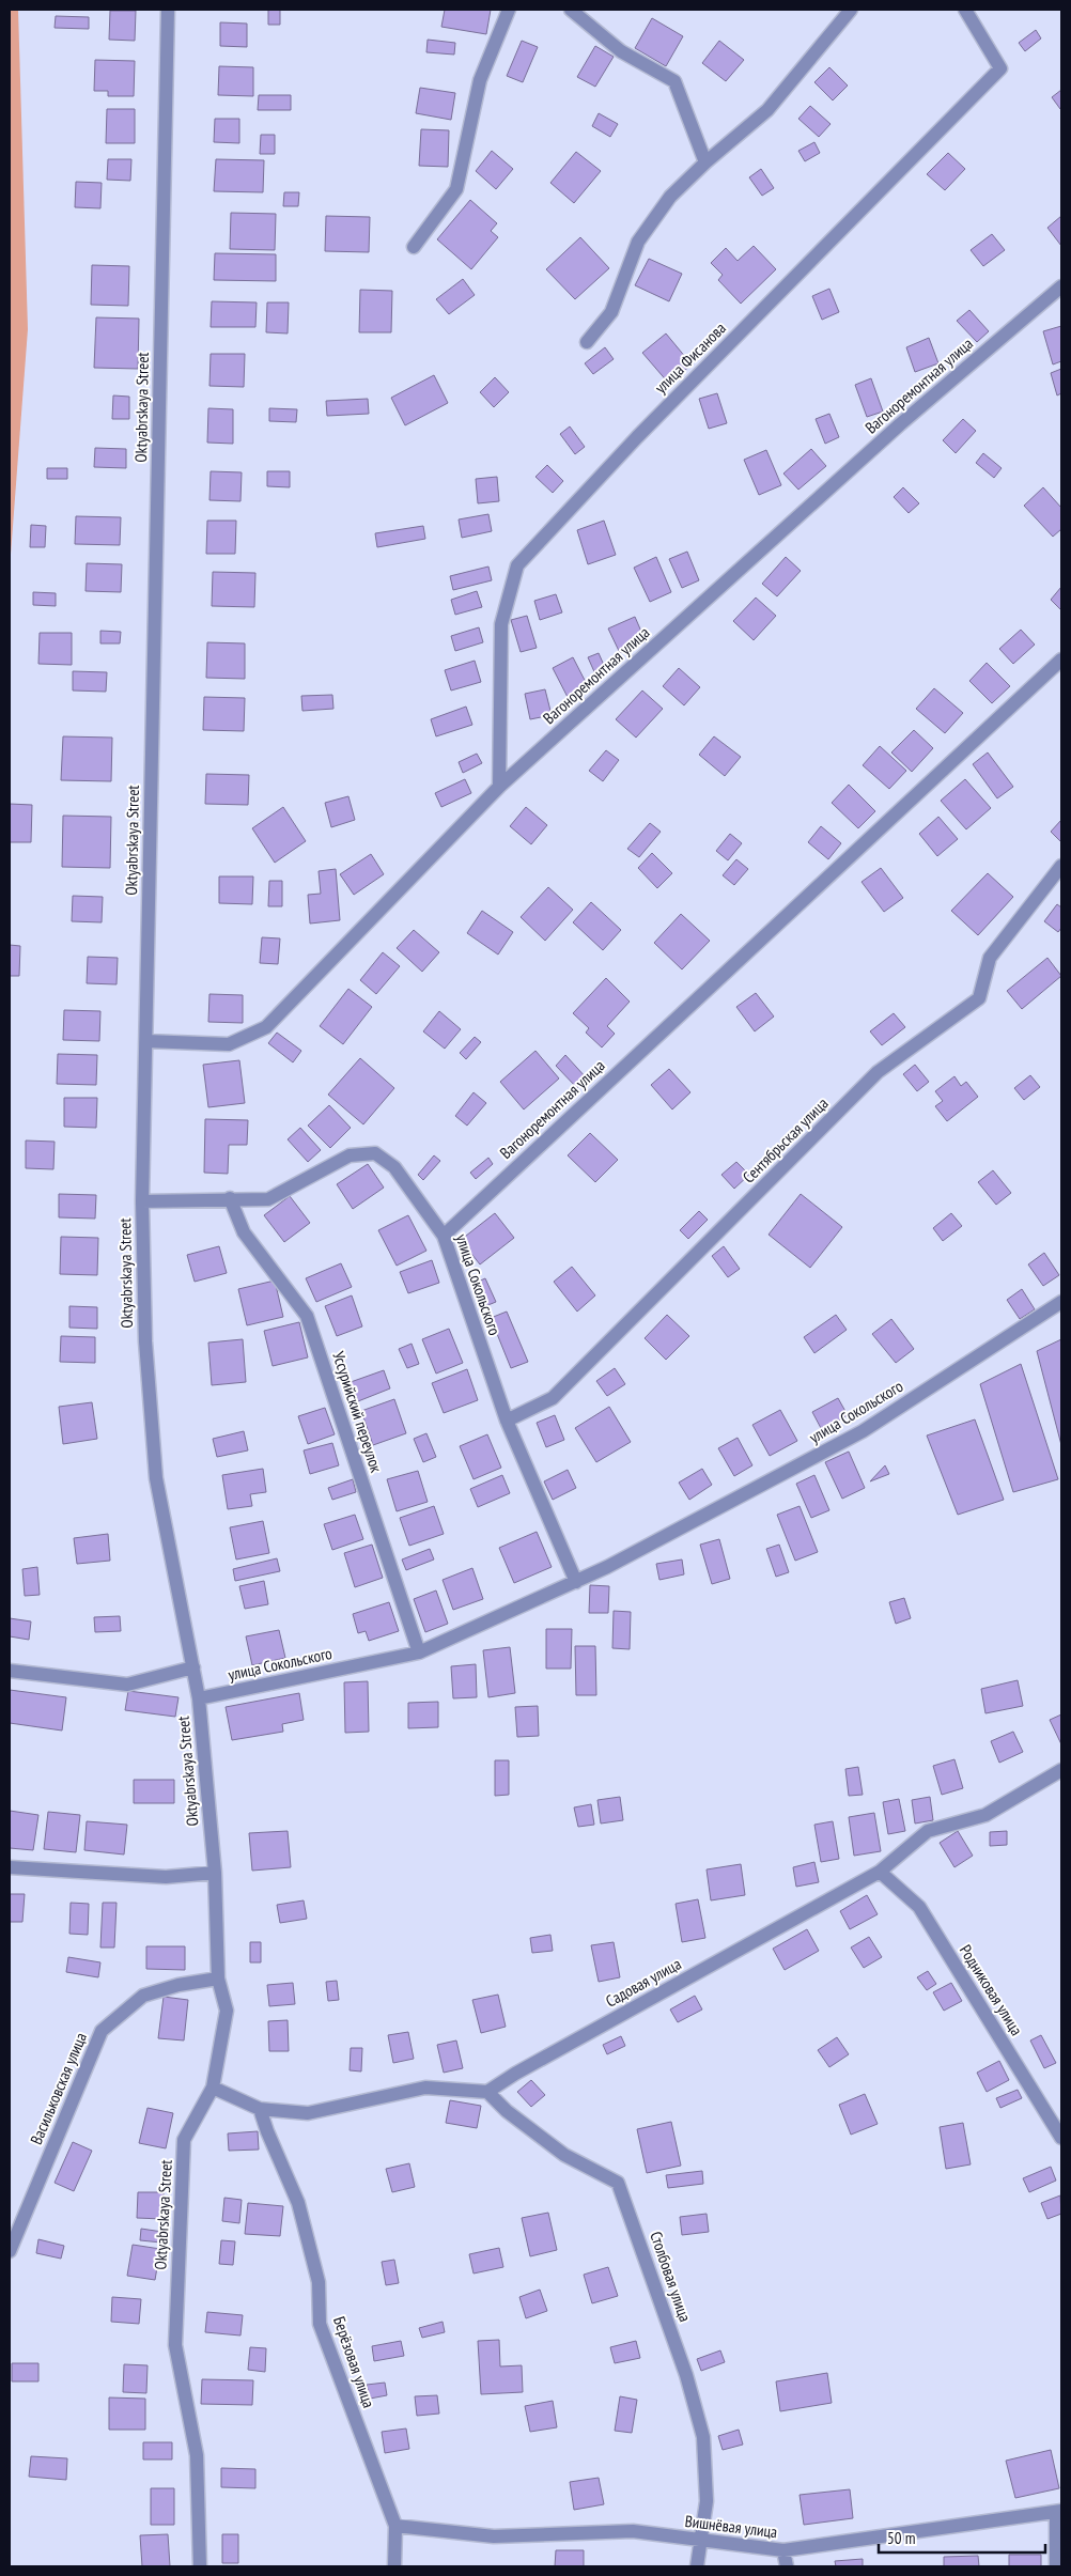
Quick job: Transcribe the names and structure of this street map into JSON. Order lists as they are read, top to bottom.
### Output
{
  "streets": {
    "street": [
      "улица Фисанова",
      "Вагоноремонтная улица",
      "Oktyabrskaya Street",
      "Сентябрьская улица",
      "улица Сокольского",
      "Уссурийский переулок",
      "Садовая улица",
      "Родниковая улица",
      "Васильковская улица",
      "Столбовая улица",
      "Берёзовая улица",
      "Вишнёвая улица"
    ]
  },
  "crossings": [
    ["улица Фисанова", "Вагоноремонтная улица"],
    ["Вагоноремонтная улица", "Oktyabrskaya Street"],
    ["Вагоноремонтная улица", "улица Сокольского"],
    ["Oktyabrskaya Street", "улица Сокольского"],
    ["Oktyabrskaya Street", "Васильковская улица"],
    ["Сентябрьская улица", "улица Сокольского"],
    ["улица Сокольского", "Уссурийский переулок"],
    ["Садовая улица", "Родниковая улица"],
    ["Садовая улица", "Столбовая улица"],
    ["Столбовая улица", "Вишнёвая улица"],
    ["Берёзовая улица", "Вишнёвая улица"]
  ],
  "scale_bar": "50 m"
}
